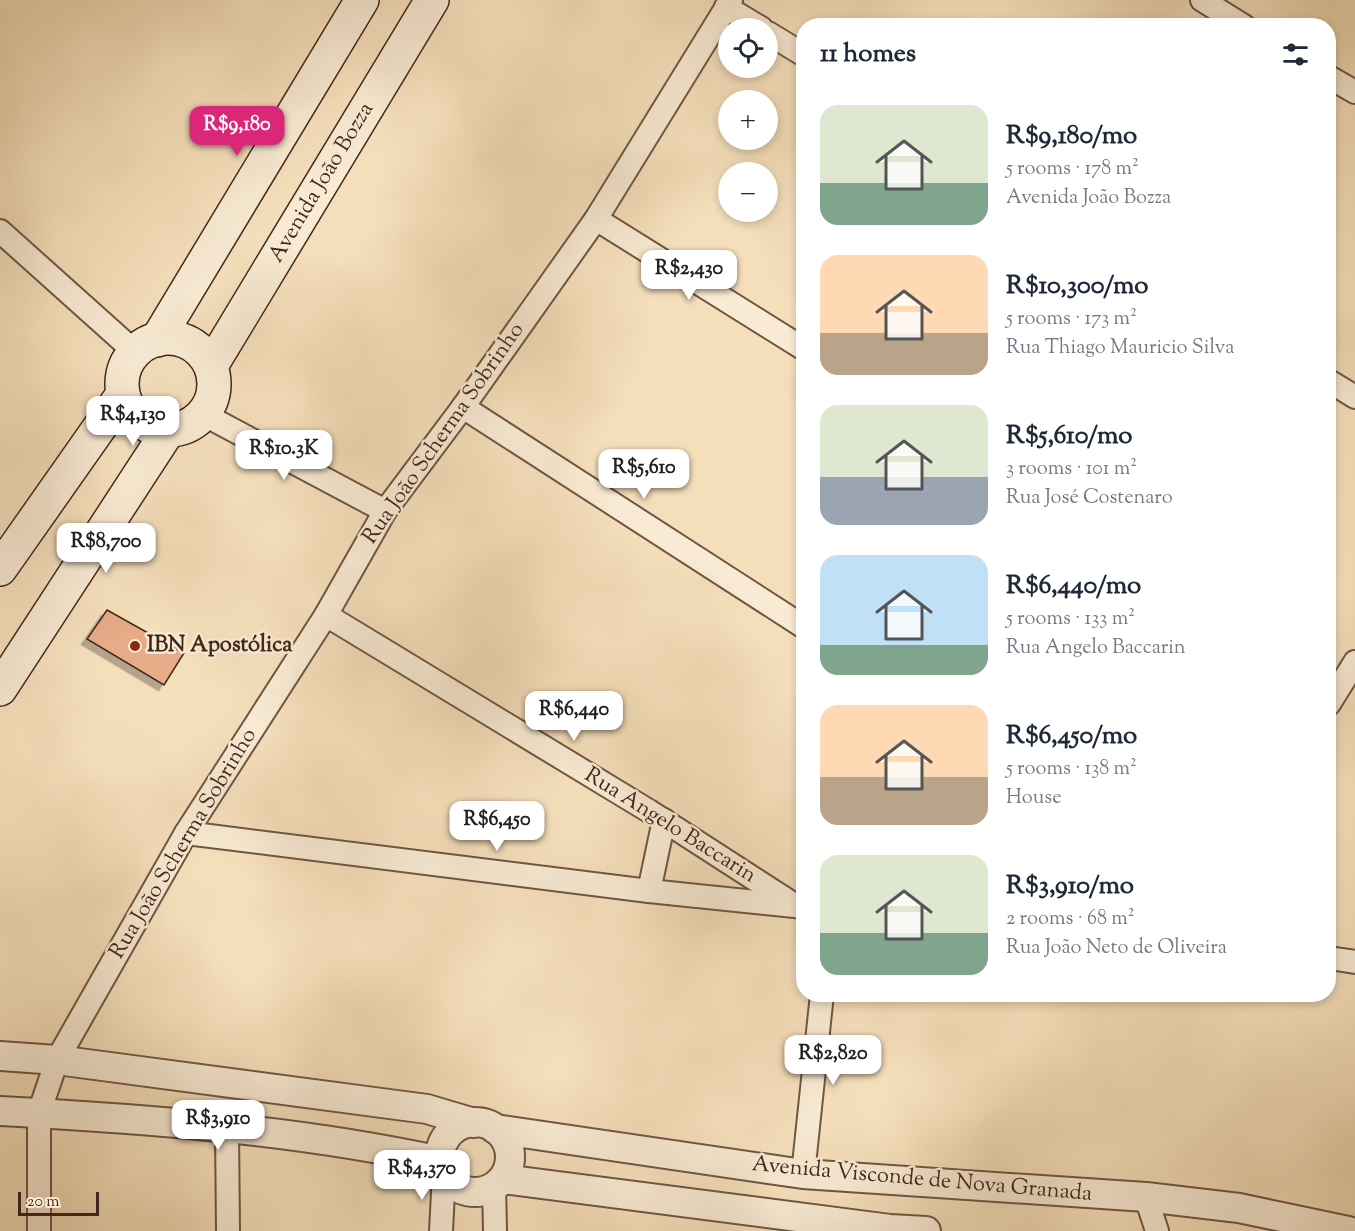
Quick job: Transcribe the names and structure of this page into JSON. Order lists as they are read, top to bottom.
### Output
{
  "streets": {
    "main road": ["Avenida João Bozza"],
    "street": ["Rua João Scherma Sobrinho", "Rua Angelo Baccarin", "Avenida Visconde de Nova Granada"]
  },
  "crossings": [
    ["Rua João Scherma Sobrinho", "Rua Angelo Baccarin"],
    ["Rua João Scherma Sobrinho", "Avenida Visconde de Nova Granada"]
  ],
  "places": ["IBN Apostólica"],
  "scale_bar": "20 m",
  "page": {
    "map_buttons": ["+", "−"],
    "heading": "11 homes",
    "list": [
      {
        "name": "R$9,180/mo",
        "note": "5 rooms · 178 m² · Avenida João Bozza"
      },
      {
        "name": "R$10,300/mo",
        "note": "5 rooms · 173 m² · Rua Thiago Mauricio Silva"
      },
      {
        "name": "R$5,610/mo",
        "note": "3 rooms · 101 m² · Rua José Costenaro"
      },
      {
        "name": "R$6,440/mo",
        "note": "5 rooms · 133 m² · Rua Angelo Baccarin"
      },
      {
        "name": "R$6,450/mo",
        "note": "5 rooms · 138 m² · House"
      },
      {
        "name": "R$3,910/mo",
        "note": "2 rooms · 68 m² · Rua João Neto de Oliveira"
      }
    ],
    "price": [
      "R$9,180",
      "R$2,430",
      "R$4,130",
      "R$10.3K",
      "R$5,610",
      "R$8,700",
      "R$6,440",
      "R$6,450",
      "R$2,820",
      "R$3,910",
      "R$4,370"
    ],
    "scale": "20 m"
  }
}
